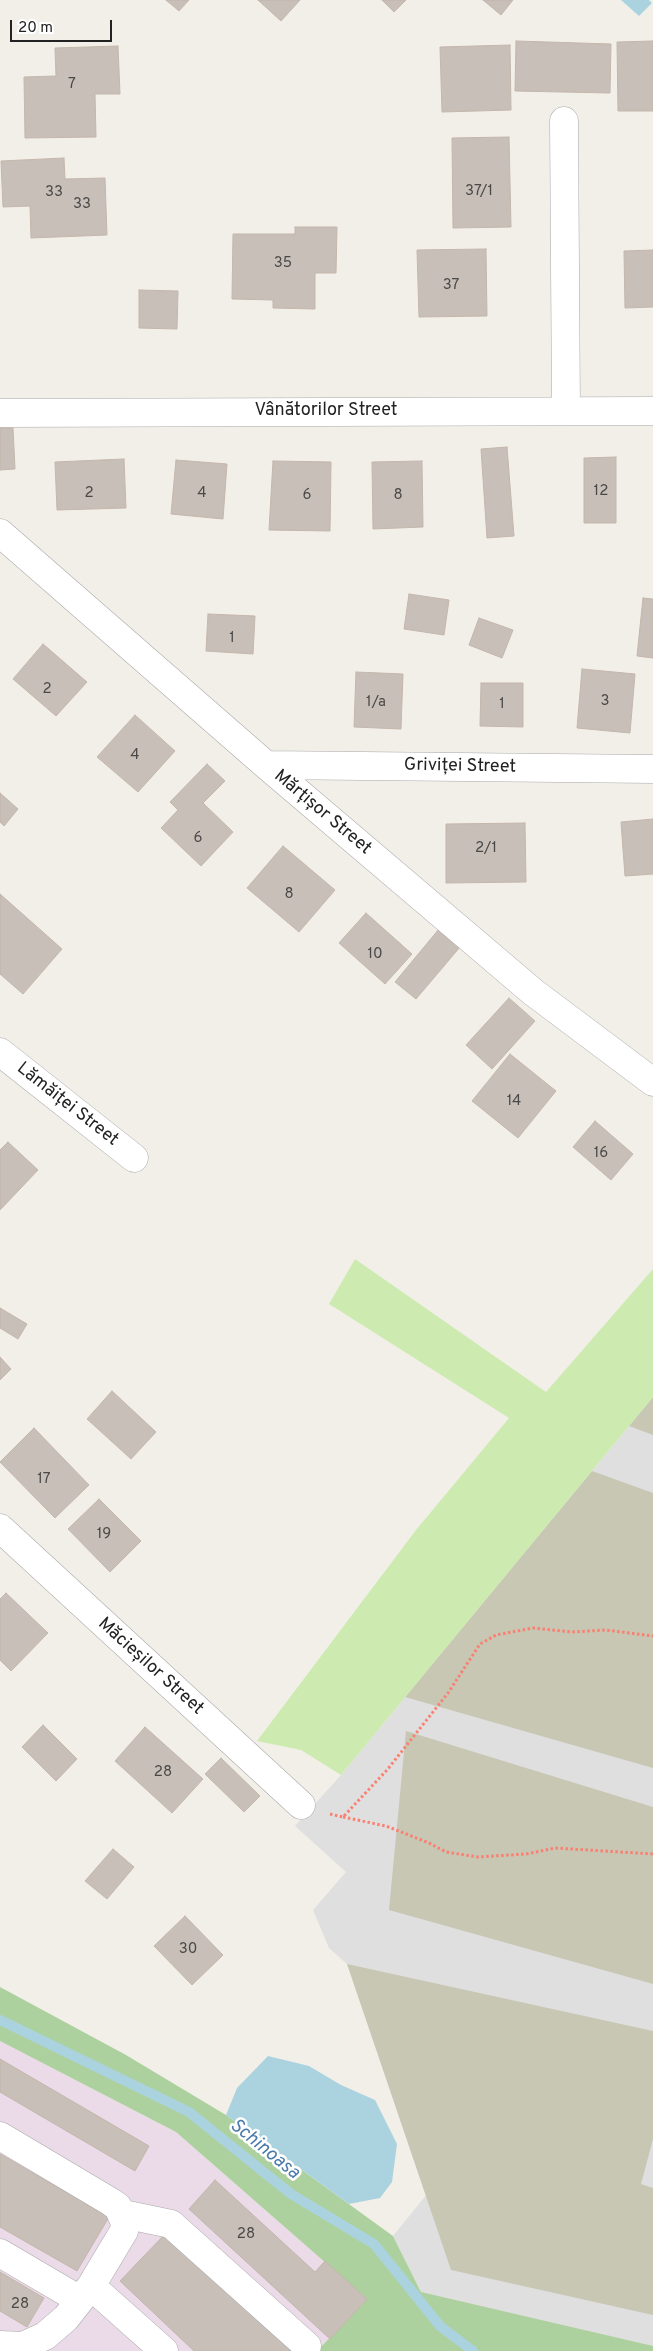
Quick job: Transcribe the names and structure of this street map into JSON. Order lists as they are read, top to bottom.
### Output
{
  "streets": {
    "street": [
      "Vânătorilor Street",
      "Griviței Street",
      "Mărțișor Street",
      "Lămăiței Street",
      "Măcieșilor Street"
    ]
  },
  "crossings": [
    ["Griviței Street", "Mărțișor Street"]
  ],
  "water": ["Schinoasa"],
  "house_numbers": [
    "7",
    "37/1",
    "33",
    "33",
    "35",
    "37",
    "12",
    "2",
    "4",
    "6",
    "8",
    "1",
    "2",
    "3",
    "1/a",
    "1",
    "4",
    "6",
    "2/1",
    "8",
    "10",
    "14",
    "16",
    "17",
    "19",
    "28",
    "30",
    "28",
    "28"
  ],
  "scale_bar": "20 m"
}
